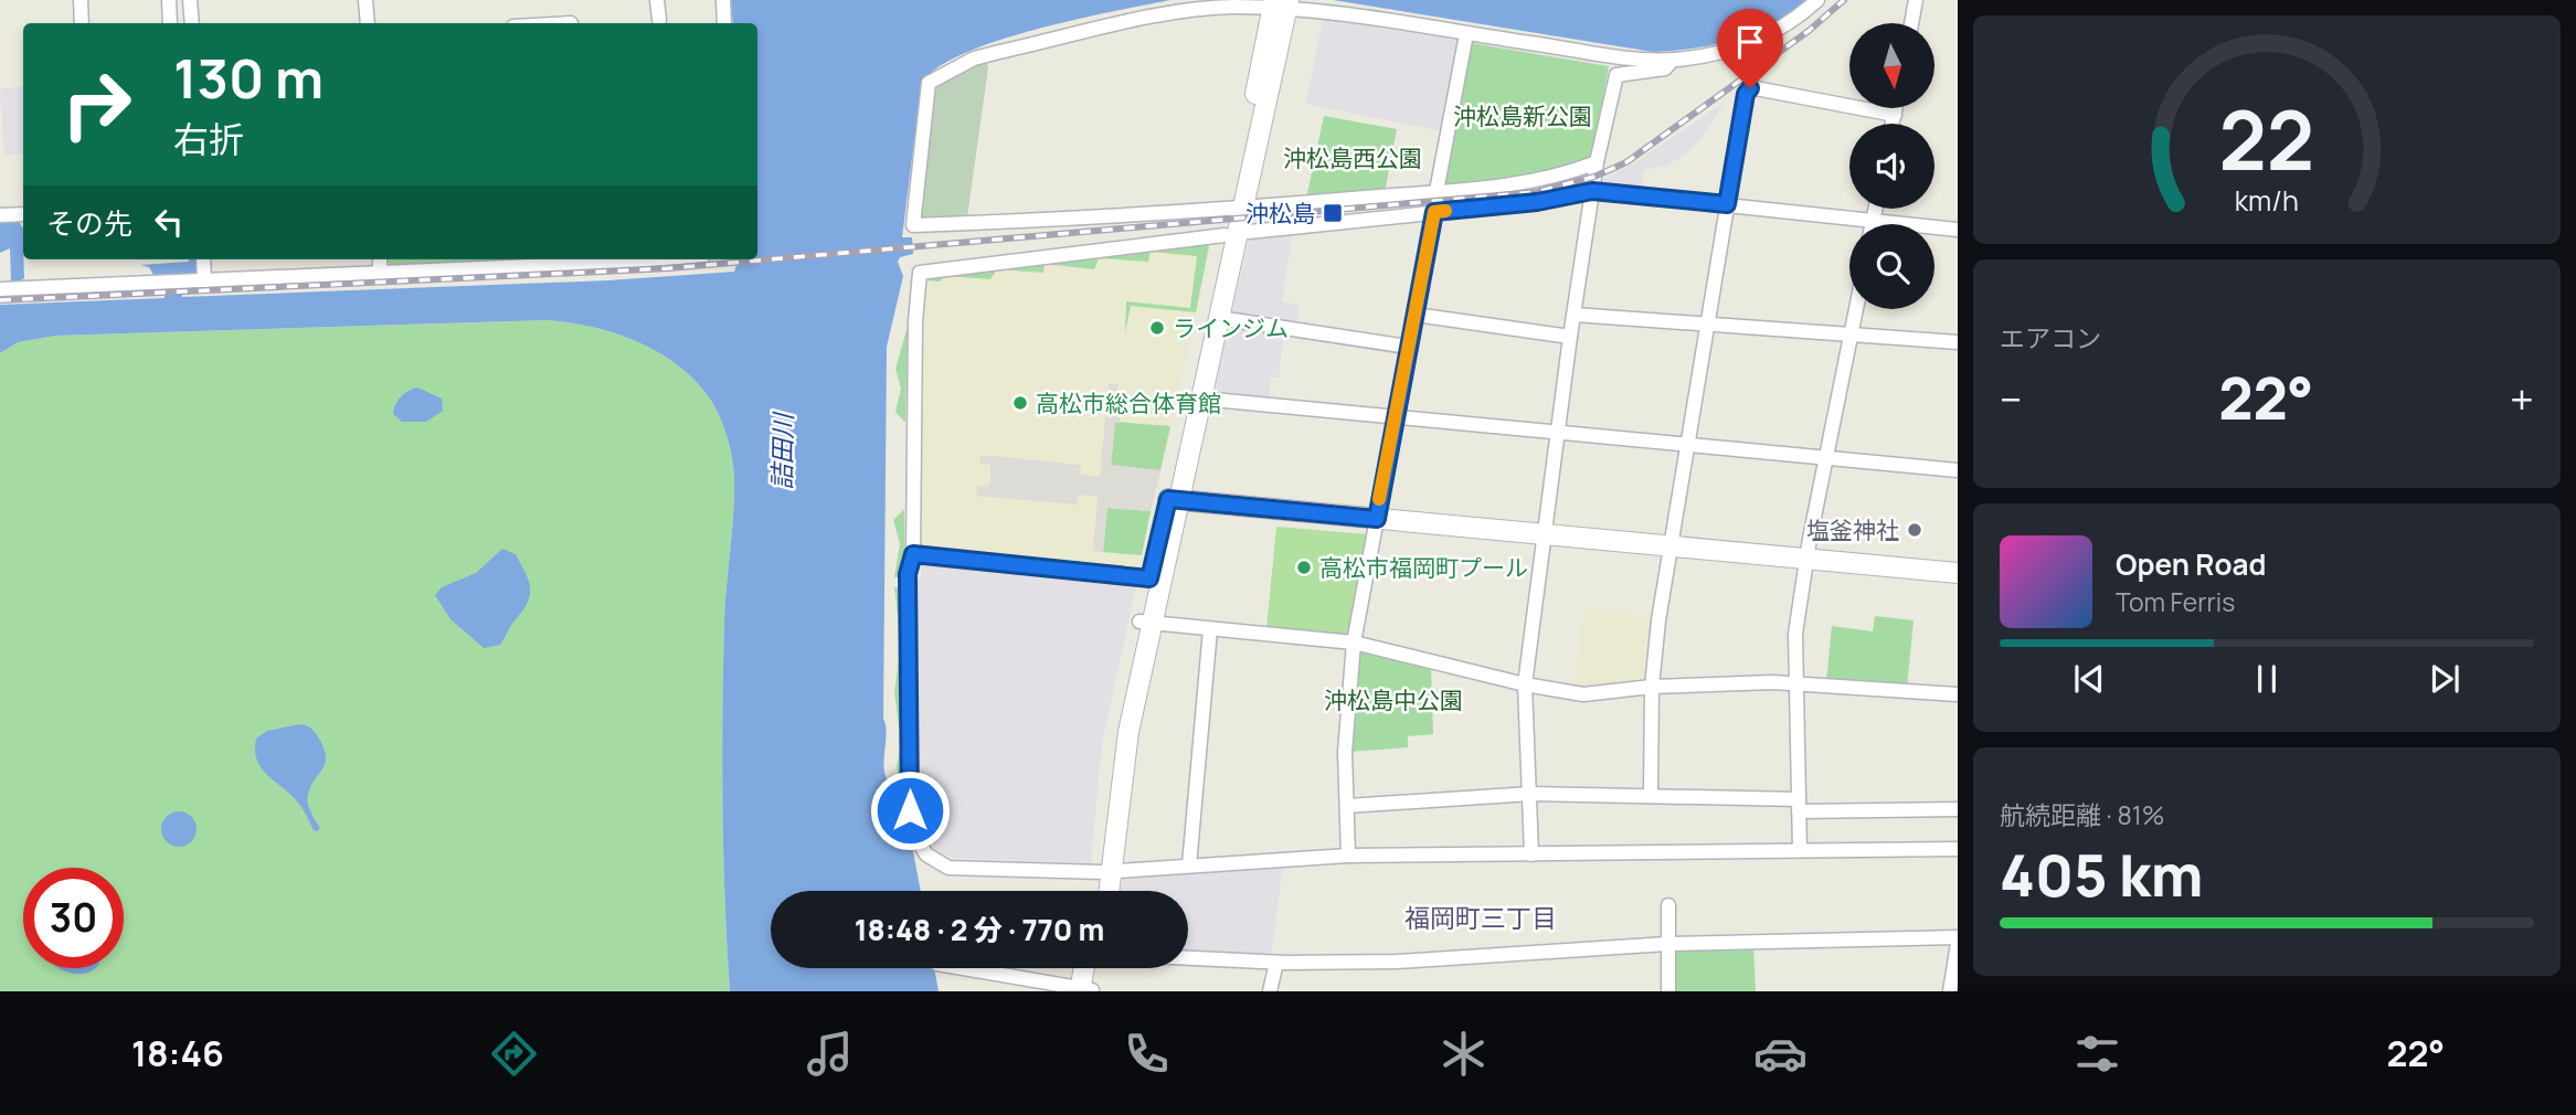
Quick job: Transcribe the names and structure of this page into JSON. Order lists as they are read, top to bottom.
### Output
{
  "districts": ["福岡町三丁目"],
  "water": ["詰田川"],
  "parks": ["沖松島新公園", "沖松島西公園", "沖松島中公園"],
  "places": {
    "transit": ["沖松島"],
    "other": [
      "ラインジム",
      "高松市総合体育館",
      "塩釜神社",
      "高松市福岡町プール"
    ]
  },
  "north": "bottom",
  "page": {
    "turn": ["130 m", "右折"],
    "then": "その先",
    "tile": [
      "エアコン",
      ["航続距離 · 81%", "405 km"]
    ],
    "heat": ["−", "22°", "+"],
    "song": ["Open Road", "Tom Ferris"],
    "limit": "30",
    "trip": "18:48 · 2 分 · 770 m",
    "tabs": ["18:46", "22°"],
    "gauge": ["22", "km/h"]
  }
}
